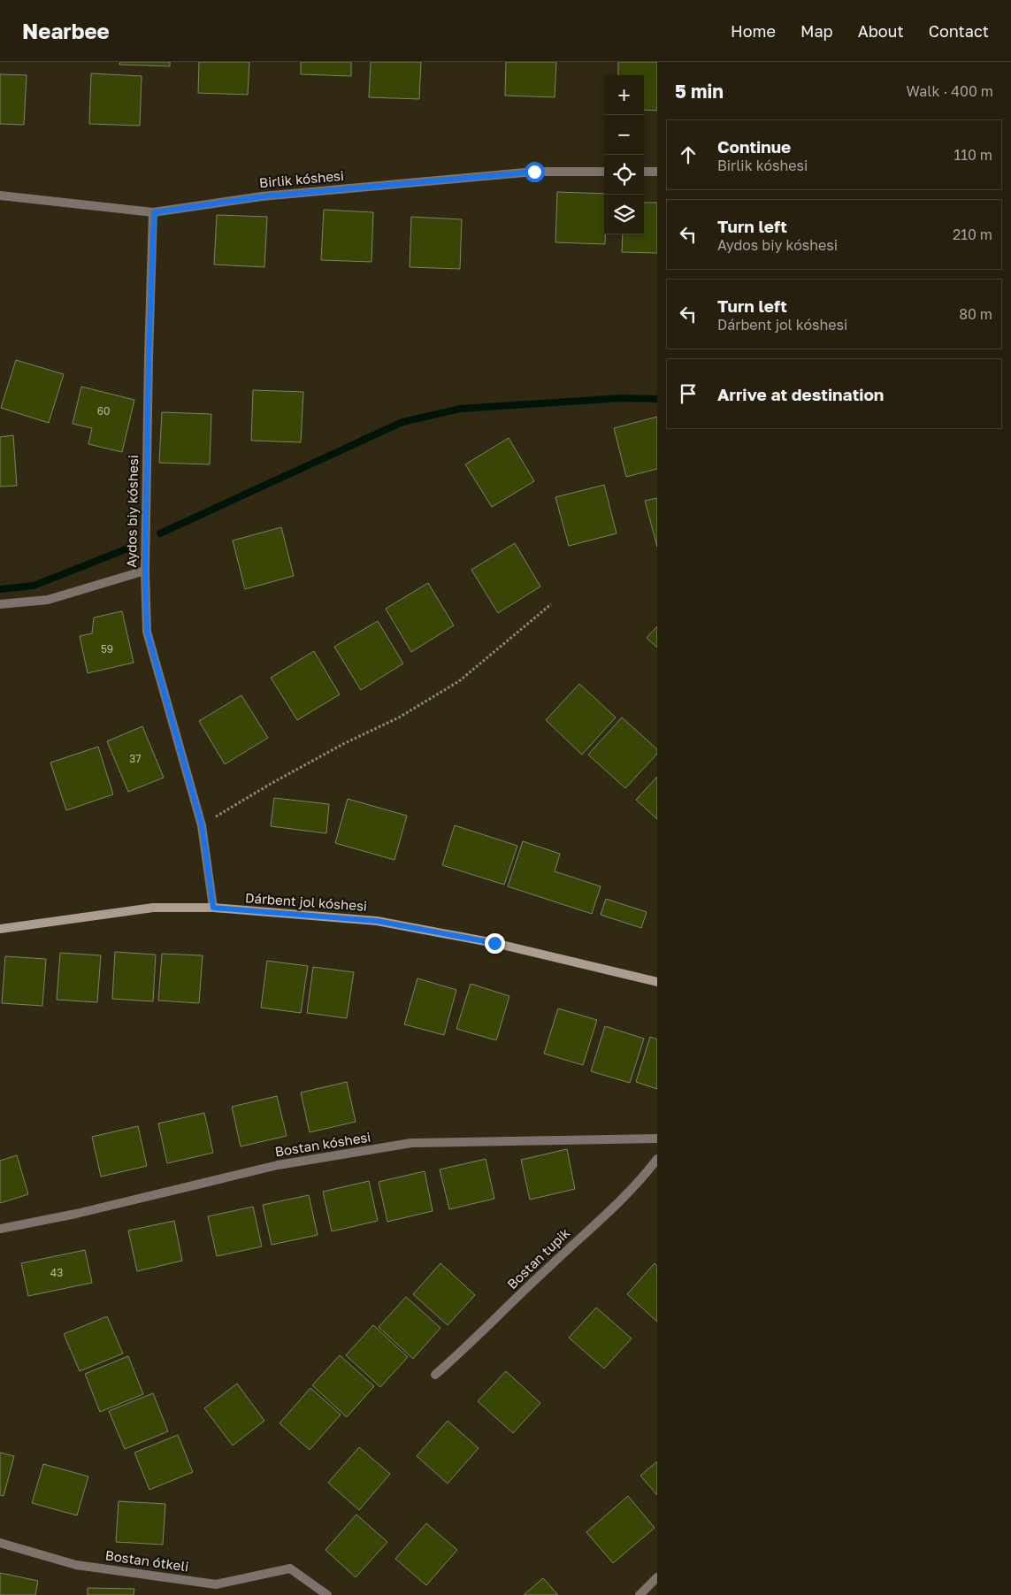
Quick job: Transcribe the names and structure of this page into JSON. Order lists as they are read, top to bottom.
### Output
{
  "streets": {
    "main road": ["Dárbent jol kóshesi"],
    "street": [
      "Birlik kóshesi",
      "Aydos biy kóshesi",
      "Bostan kóshesi",
      "Bostan tupik",
      "Bostan ótkeli"
    ]
  },
  "crossings": [
    ["Birlik kóshesi", "Aydos biy kóshesi"],
    ["Aydos biy kóshesi", "Dárbent jol kóshesi"]
  ],
  "house_numbers": [
    "60",
    "59",
    "37",
    "43"
  ],
  "page": {
    "header": "Nearbee",
    "nav": [
      "Home",
      "Map",
      "About",
      "Contact"
    ],
    "heading": ["5 min", "Walk · 400 m"],
    "map_buttons": ["+", "−"],
    "list": [
      ["Continue", "Birlik kóshesi", "110 m"],
      ["Turn left", "Aydos biy kóshesi", "210 m"],
      ["Turn left", "Dárbent jol kóshesi", "80 m"],
      "Arrive at destination"
    ]
  }
}
